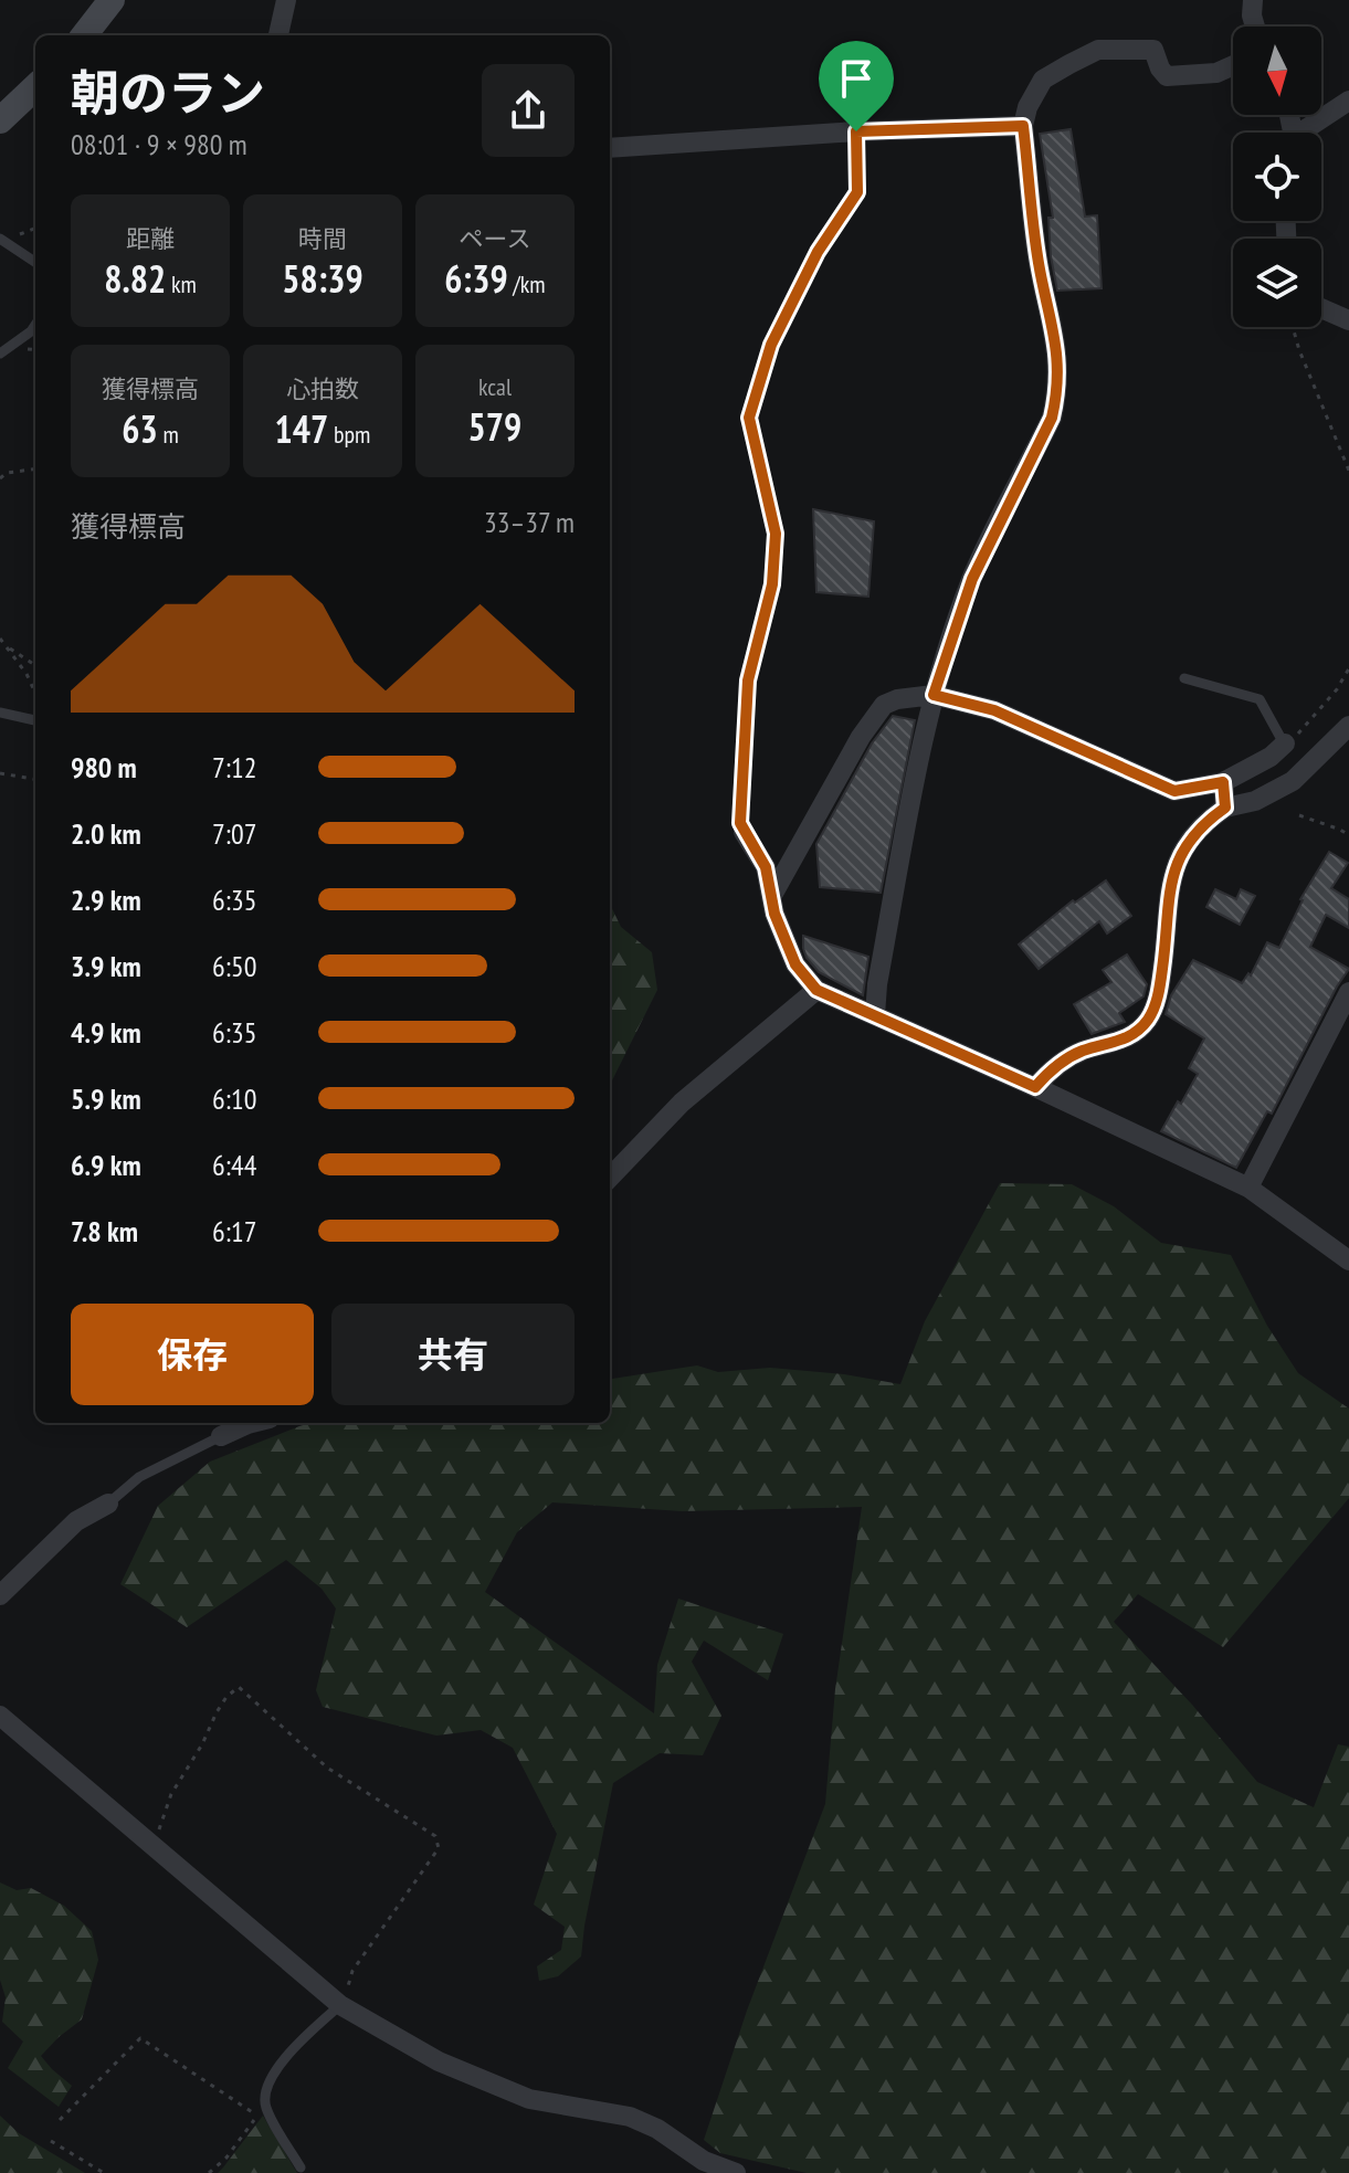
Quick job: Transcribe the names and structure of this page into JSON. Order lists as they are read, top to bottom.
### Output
{
  "north": "bottom",
  "page": {
    "heading": ["朝のラン", "08:01 · 9 × 980 m"],
    "stats": [
      ["距離", "8.82 km"],
      ["時間", "58:39"],
      ["ペース", "6:39 /km"],
      ["獲得標高", "63 m"],
      ["心拍数", "147 bpm"],
      ["kcal", "579"]
    ],
    "chart": ["獲得標高", "33–37 m"],
    "list": [
      {
        "name": "980 m",
        "note": "7:12"
      },
      {
        "name": "2.0 km",
        "note": "7:07"
      },
      {
        "name": "2.9 km",
        "note": "6:35"
      },
      {
        "name": "3.9 km",
        "note": "6:50"
      },
      {
        "name": "4.9 km",
        "note": "6:35"
      },
      {
        "name": "5.9 km",
        "note": "6:10"
      },
      {
        "name": "6.9 km",
        "note": "6:44"
      },
      {
        "name": "7.8 km",
        "note": "6:17"
      }
    ],
    "buttons": ["保存", "共有"]
  }
}
